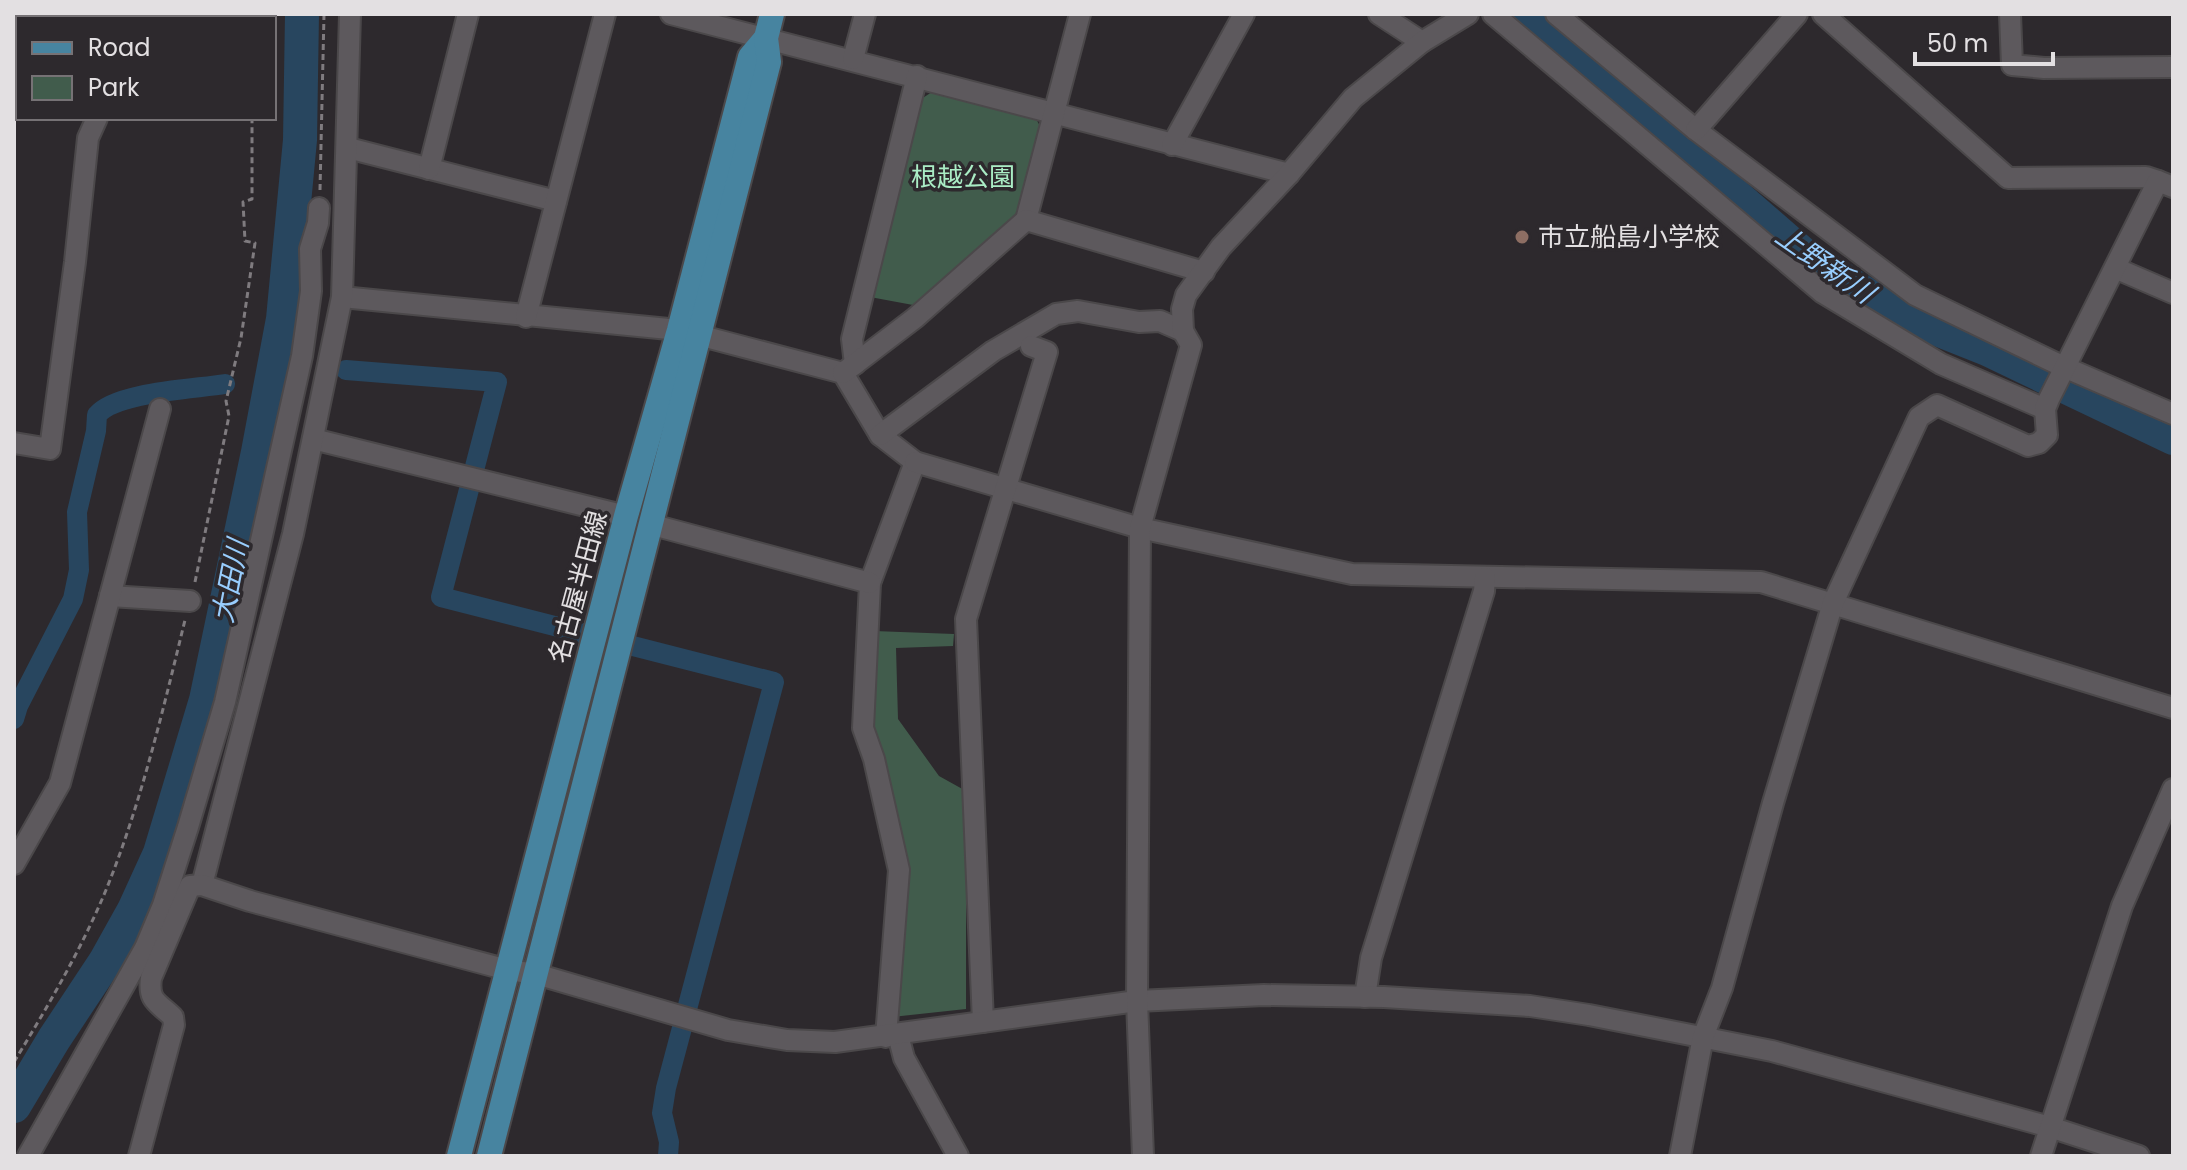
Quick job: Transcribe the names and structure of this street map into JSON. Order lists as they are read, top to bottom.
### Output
{
  "streets": {
    "main road": ["名古屋半田線"]
  },
  "water": ["上野新川", "大田川"],
  "parks": ["根越公園"],
  "places": ["市立船島小学校"],
  "legend": ["Road", "Park"],
  "scale_bar": "50 m"
}
